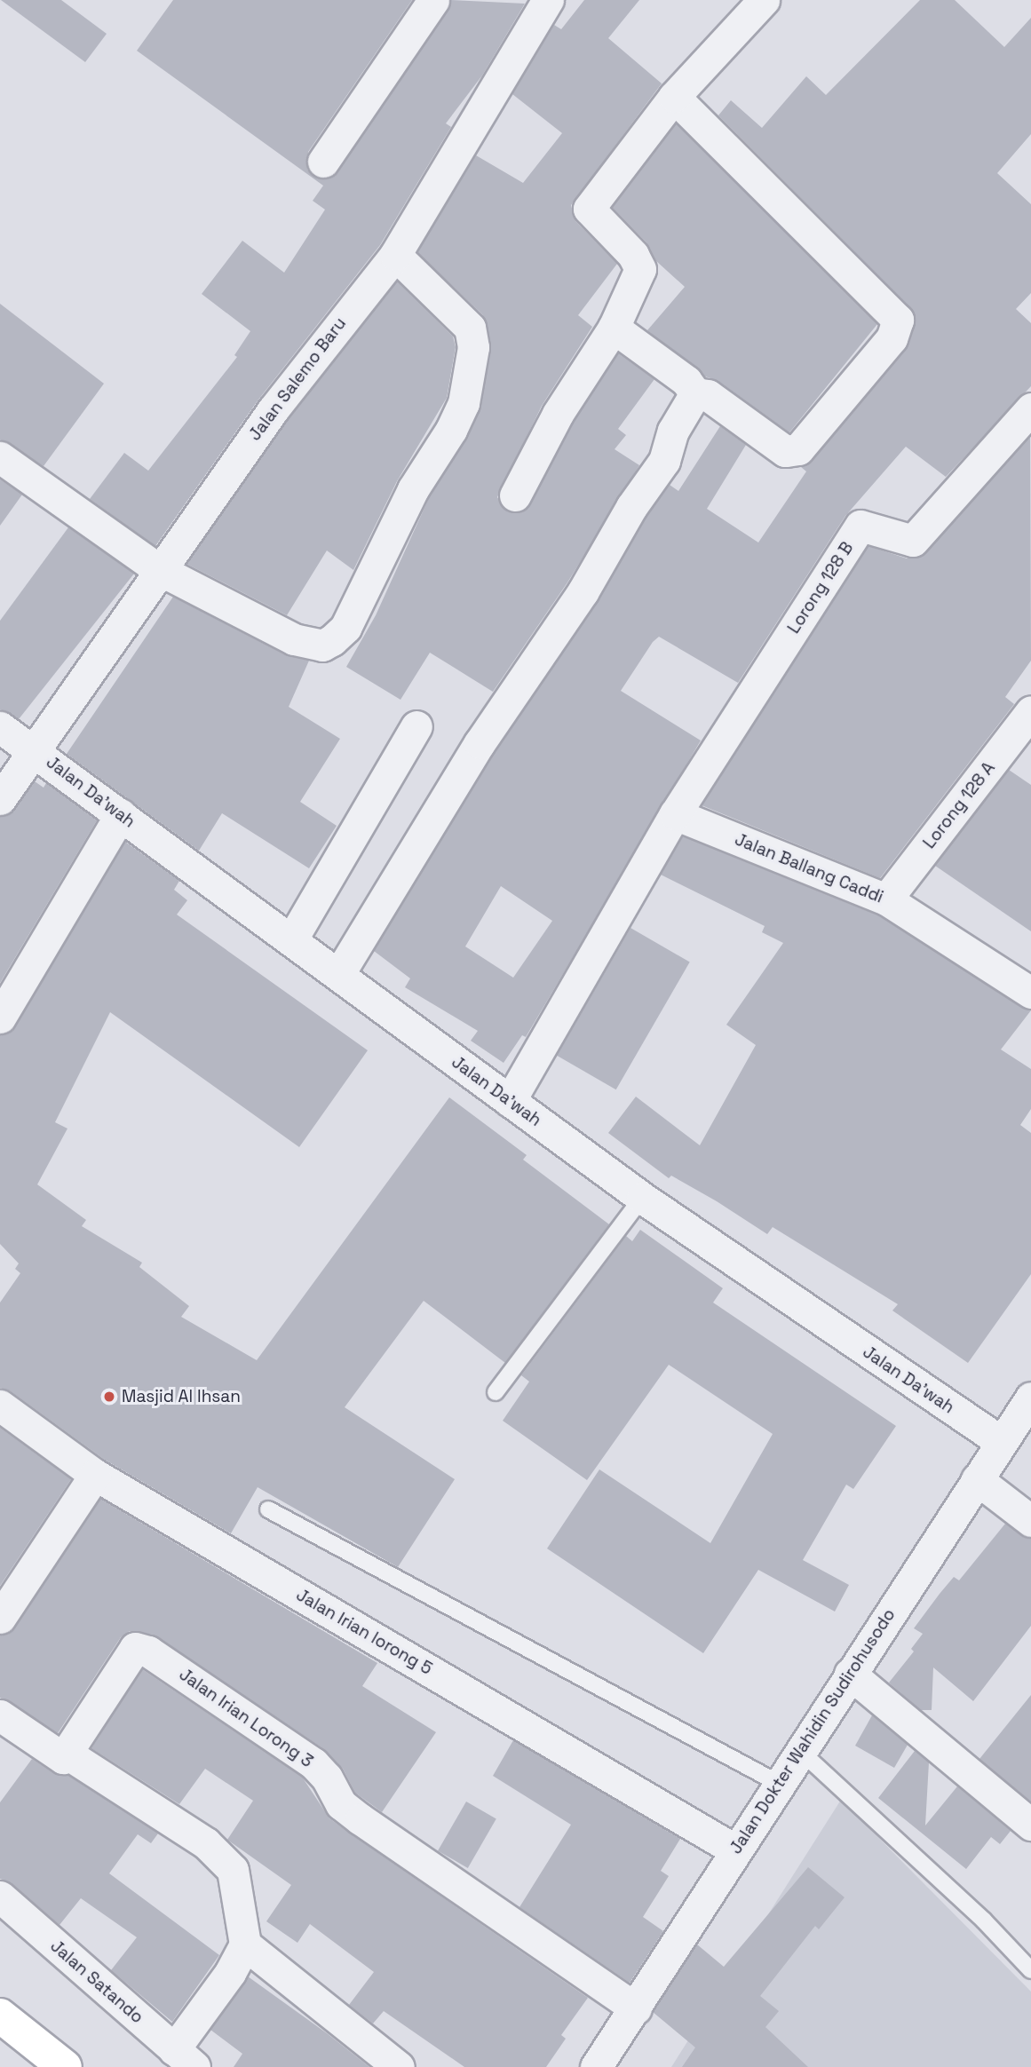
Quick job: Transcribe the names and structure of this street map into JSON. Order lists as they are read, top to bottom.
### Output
{
  "streets": {
    "street": [
      "Jalan Salemo Baru",
      "Lorong 128 B",
      "Jalan Da'wah",
      "Lorong 128 A",
      "Jalan Ballang Caddi",
      "Jalan Irian lorong 5",
      "Jalan Irian Lorong 3",
      "Jalan Dokter Wahidin Sudirohusodo",
      "Jalan Satando"
    ]
  },
  "crossings": [
    ["Jalan Salemo Baru", "Jalan Da'wah"],
    ["Lorong 128 B", "Jalan Ballang Caddi"],
    ["Jalan Da'wah", "Jalan Dokter Wahidin Sudirohusodo"],
    ["Lorong 128 A", "Jalan Ballang Caddi"],
    ["Jalan Irian lorong 5", "Jalan Dokter Wahidin Sudirohusodo"],
    ["Jalan Irian Lorong 3", "Jalan Dokter Wahidin Sudirohusodo"]
  ],
  "places": ["Masjid Al Ihsan"]
}
